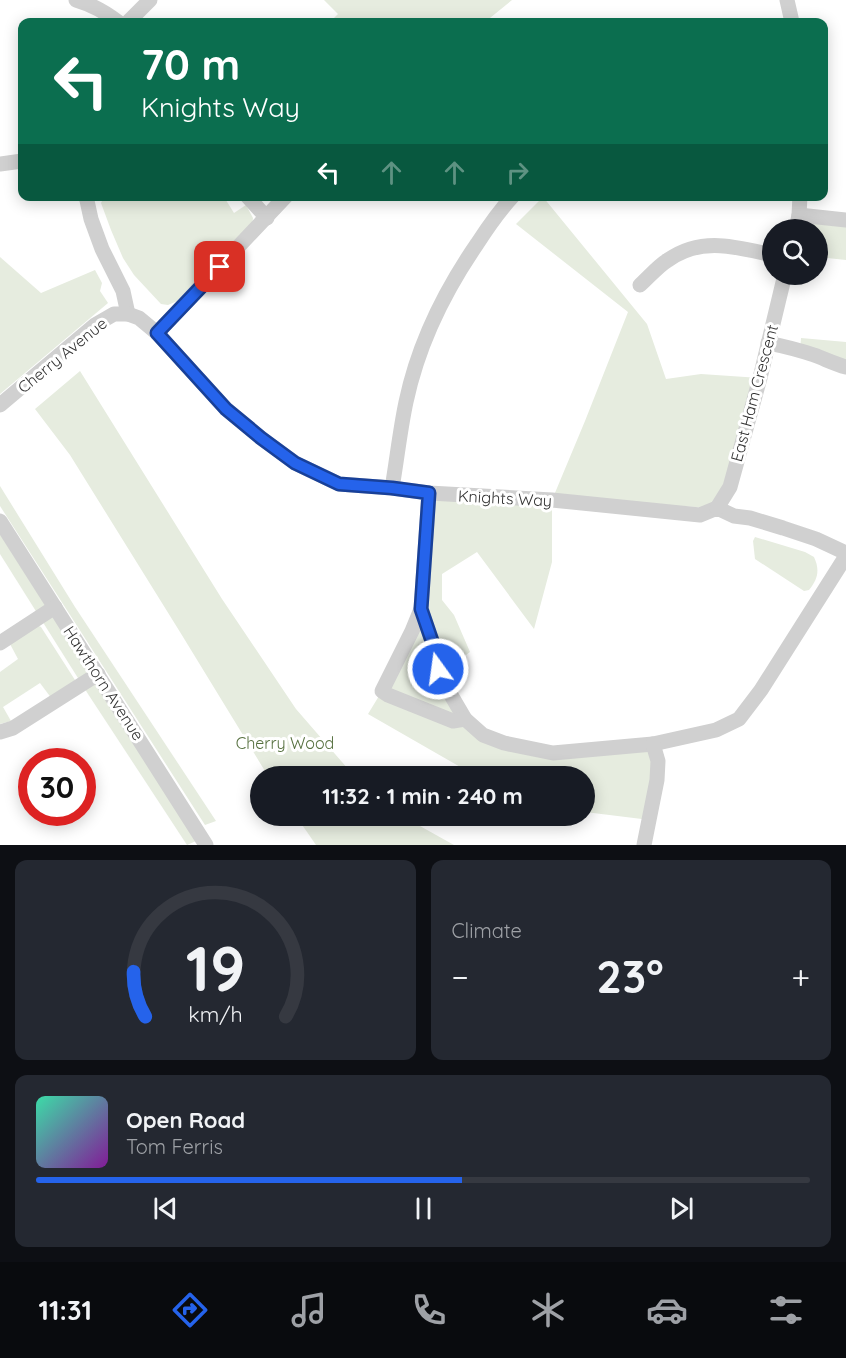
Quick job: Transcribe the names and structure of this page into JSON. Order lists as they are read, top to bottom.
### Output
{
  "streets": {
    "street": [
      "Cherry Avenue",
      "East Ham Crescent",
      "Knights Way",
      "Hawthorn Avenue"
    ]
  },
  "crossings": [
    ["Cherry Avenue", "Knights Way"],
    ["East Ham Crescent", "Knights Way"]
  ],
  "parks": ["Cherry Wood"],
  "page": {
    "turn": ["70 m", "Knights Way"],
    "limit": "30",
    "trip": "11:32 · 1 min · 240 m",
    "tile": "Climate",
    "heat": ["−", "23°", "+"],
    "song": ["Open Road", "Tom Ferris"],
    "tabs": "11:31",
    "gauge": ["19", "km/h"]
  }
}
